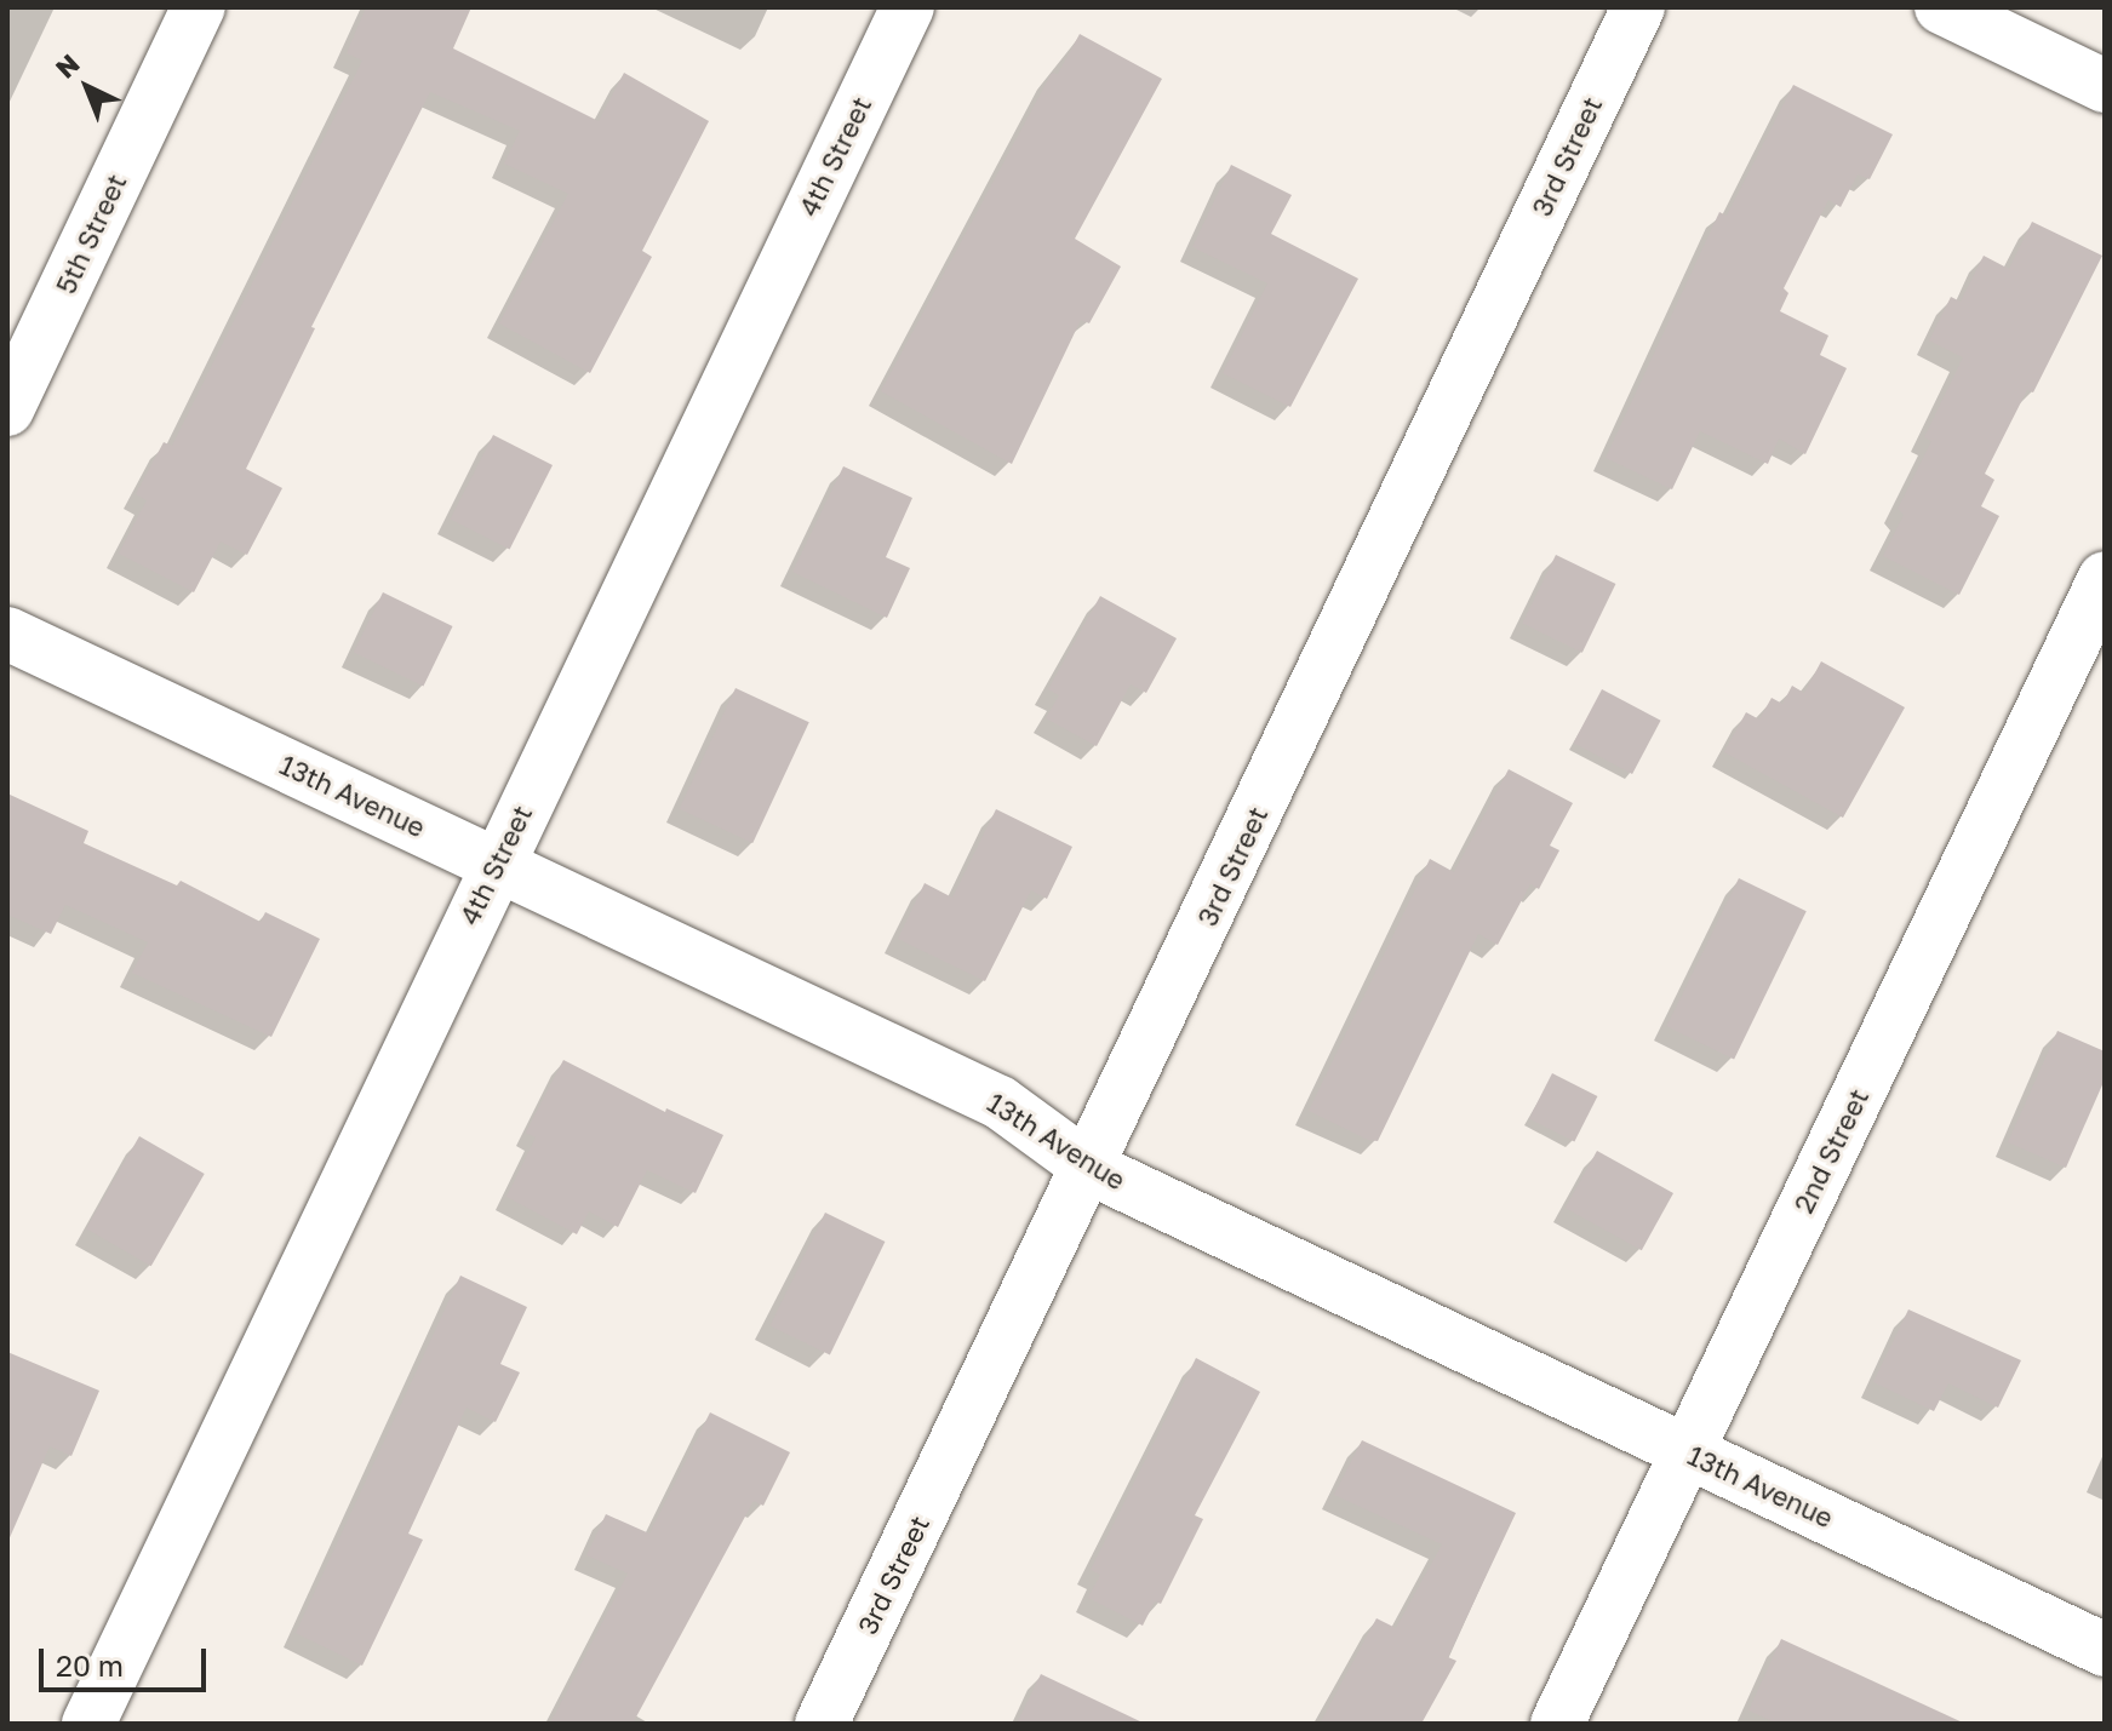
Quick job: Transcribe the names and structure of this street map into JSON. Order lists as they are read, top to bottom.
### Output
{
  "streets": {
    "street": [
      "4th Street",
      "3rd Street",
      "5th Street",
      "13th Avenue",
      "2nd Street"
    ]
  },
  "crossings": [
    ["4th Street", "13th Avenue"],
    ["3rd Street", "13th Avenue"],
    ["13th Avenue", "2nd Street"]
  ],
  "scale_bar": "20 m",
  "north": "top left"
}
